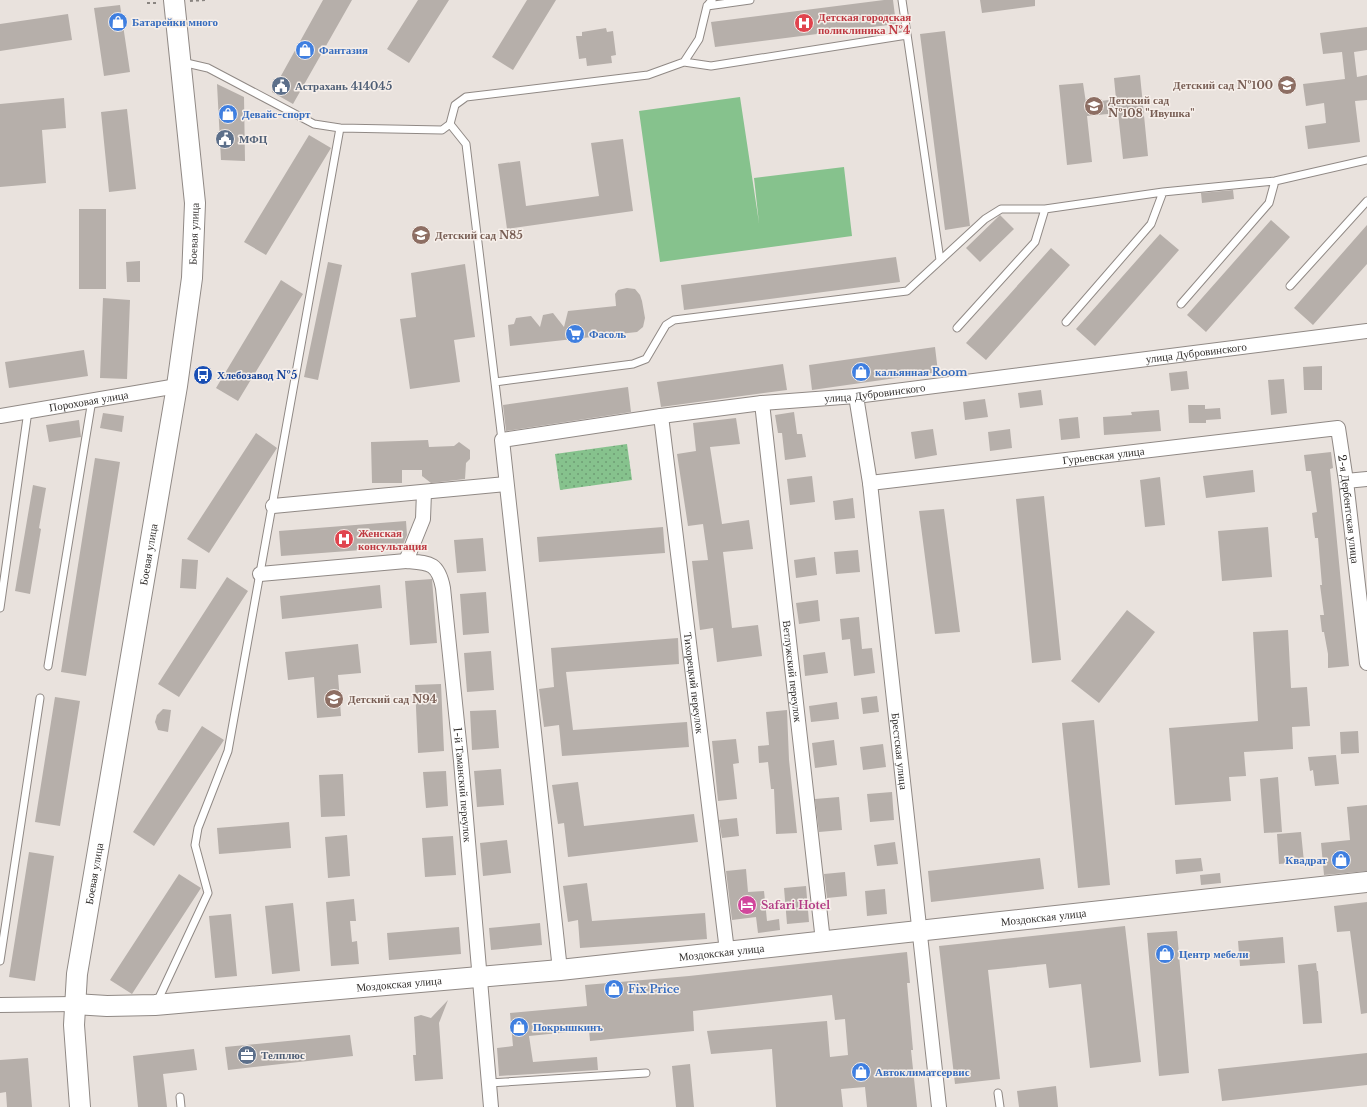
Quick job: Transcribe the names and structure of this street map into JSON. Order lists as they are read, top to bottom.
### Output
{
  "streets": {
    "main road": ["Боевая улица", "Моздокская улица"],
    "street": [
      "улица Дубровинского",
      "Пороховая улица",
      "Гурьевская улица",
      "2-я Дербентская улица",
      "Ветлужский переулок",
      "Тихорецкий переулок",
      "Брестская улица",
      "1-й Таманский переулок"
    ]
  },
  "crossings": [
    ["Боевая улица", "Пороховая улица"],
    ["Боевая улица", "Моздокская улица"],
    ["улица Дубровинского", "Ветлужский переулок"],
    ["улица Дубровинского", "Тихорецкий переулок"],
    ["улица Дубровинского", "Брестская улица"],
    ["Гурьевская улица", "2-я Дербентская улица"],
    ["Гурьевская улица", "Брестская улица"],
    ["Ветлужский переулок", "Моздокская улица"],
    ["Тихорецкий переулок", "Моздокская улица"],
    ["Брестская улица", "Моздокская улица"],
    ["1-й Таманский переулок", "Моздокская улица"]
  ],
  "places": {
    "shop": [
      "Батарейки много",
      "Фантазия",
      "Девайс-спорт",
      "кальянная Room",
      "Квадрат",
      "Центр мебели",
      "Fix Price",
      "Покрышкинъ",
      "Автоклиматсервис"
    ],
    "hospital": ["Детская городская поликлиника №4", "Женская консультация"],
    "school or university": [
      "Детский сад №100",
      "Детский сад №108 \"Ивушка\"",
      "Детский сад N85",
      "Детский сад N94"
    ],
    "public building": ["Астрахань 414045", "МФЦ"],
    "supermarket": ["Фасоль"],
    "bus stop": ["Хлебозавод №5"],
    "hotel": ["Safari Hotel"],
    "office": ["Телплюс"]
  }
}
